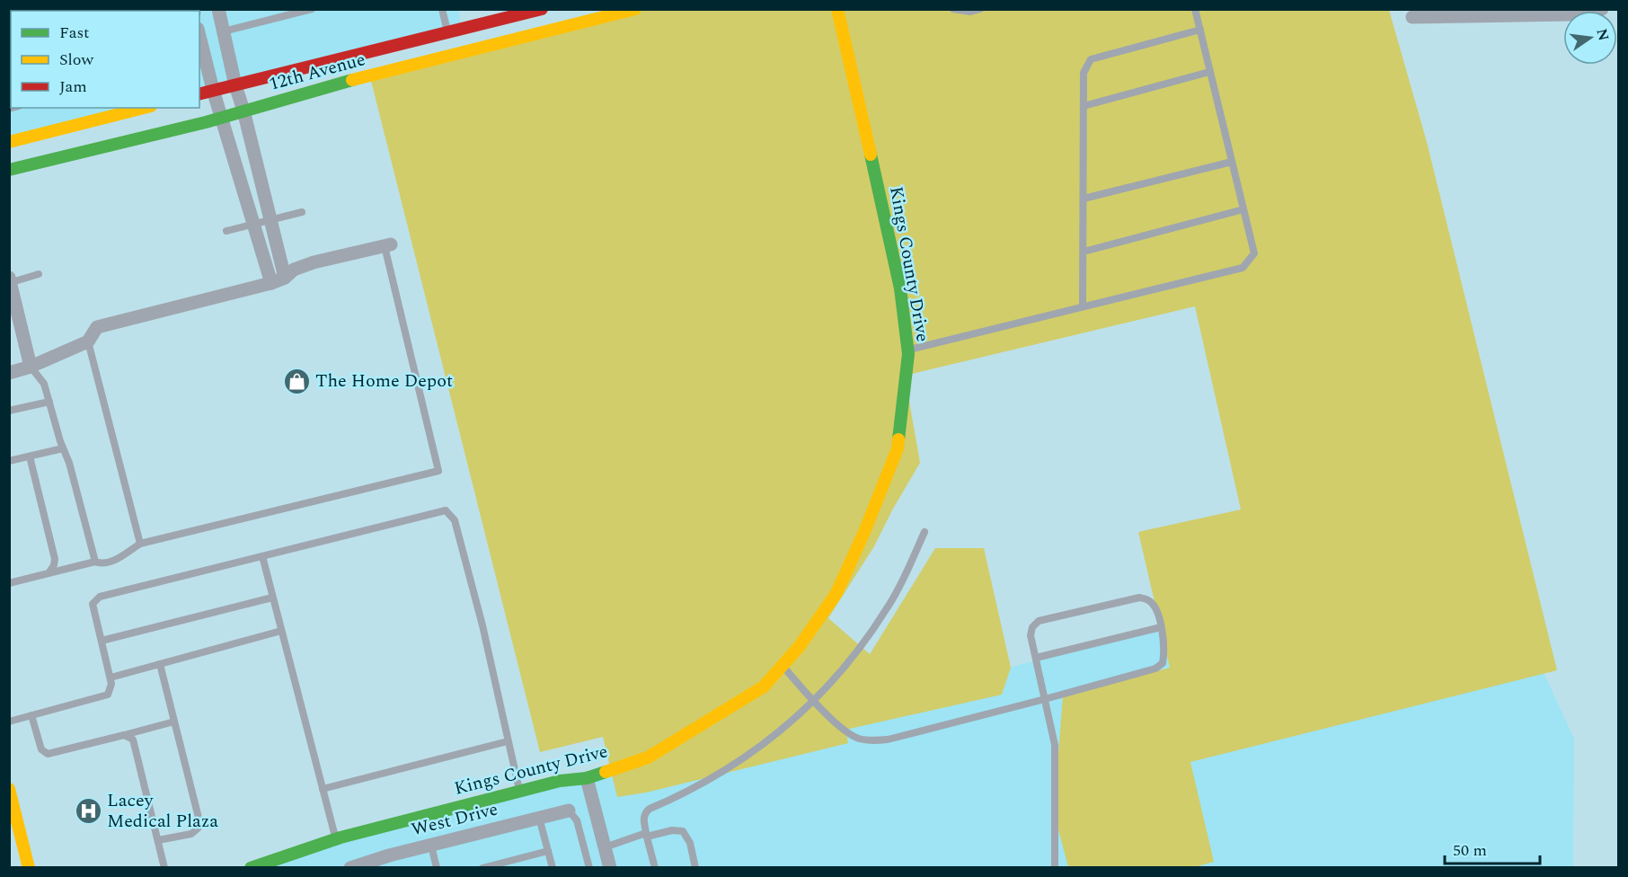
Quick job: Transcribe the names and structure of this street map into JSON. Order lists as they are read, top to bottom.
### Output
{
  "streets": {
    "main road": ["12th Avenue", "Kings County Drive"],
    "street": ["West Drive"]
  },
  "places": {
    "shop": ["The Home Depot"],
    "hospital": ["Lacey Medical Plaza"]
  },
  "legend": ["Fast", "Slow", "Jam"],
  "scale_bar": "50 m",
  "north": "right"
}
